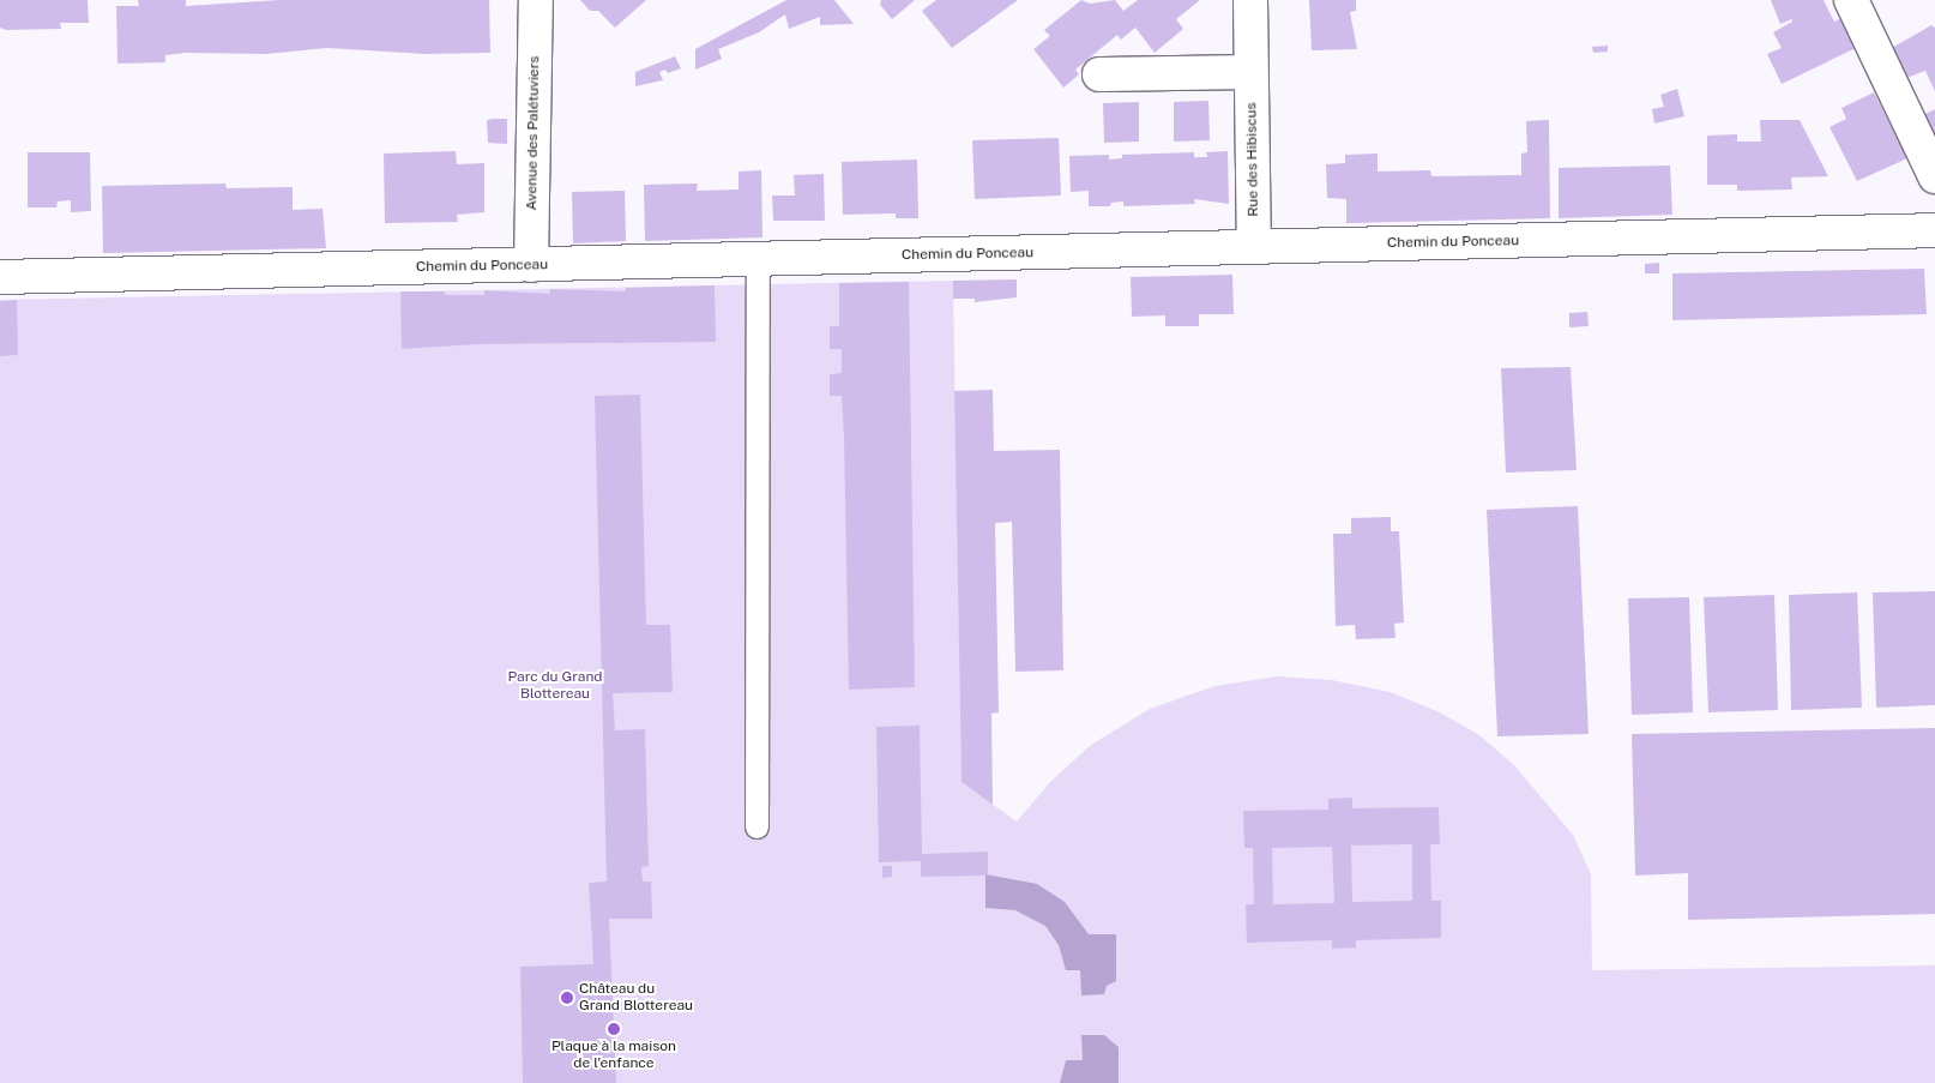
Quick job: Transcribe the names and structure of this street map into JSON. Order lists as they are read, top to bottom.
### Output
{
  "streets": {
    "street": ["Avenue des Palétuviers", "Rue des Hibiscus", "Chemin du Ponceau"]
  },
  "crossings": [
    ["Avenue des Palétuviers", "Chemin du Ponceau"],
    ["Rue des Hibiscus", "Chemin du Ponceau"]
  ],
  "parks": ["Parc du Grand Blottereau"],
  "places": ["Château du Grand Blottereau", "Plaque à la maison de l'enfance"]
}
